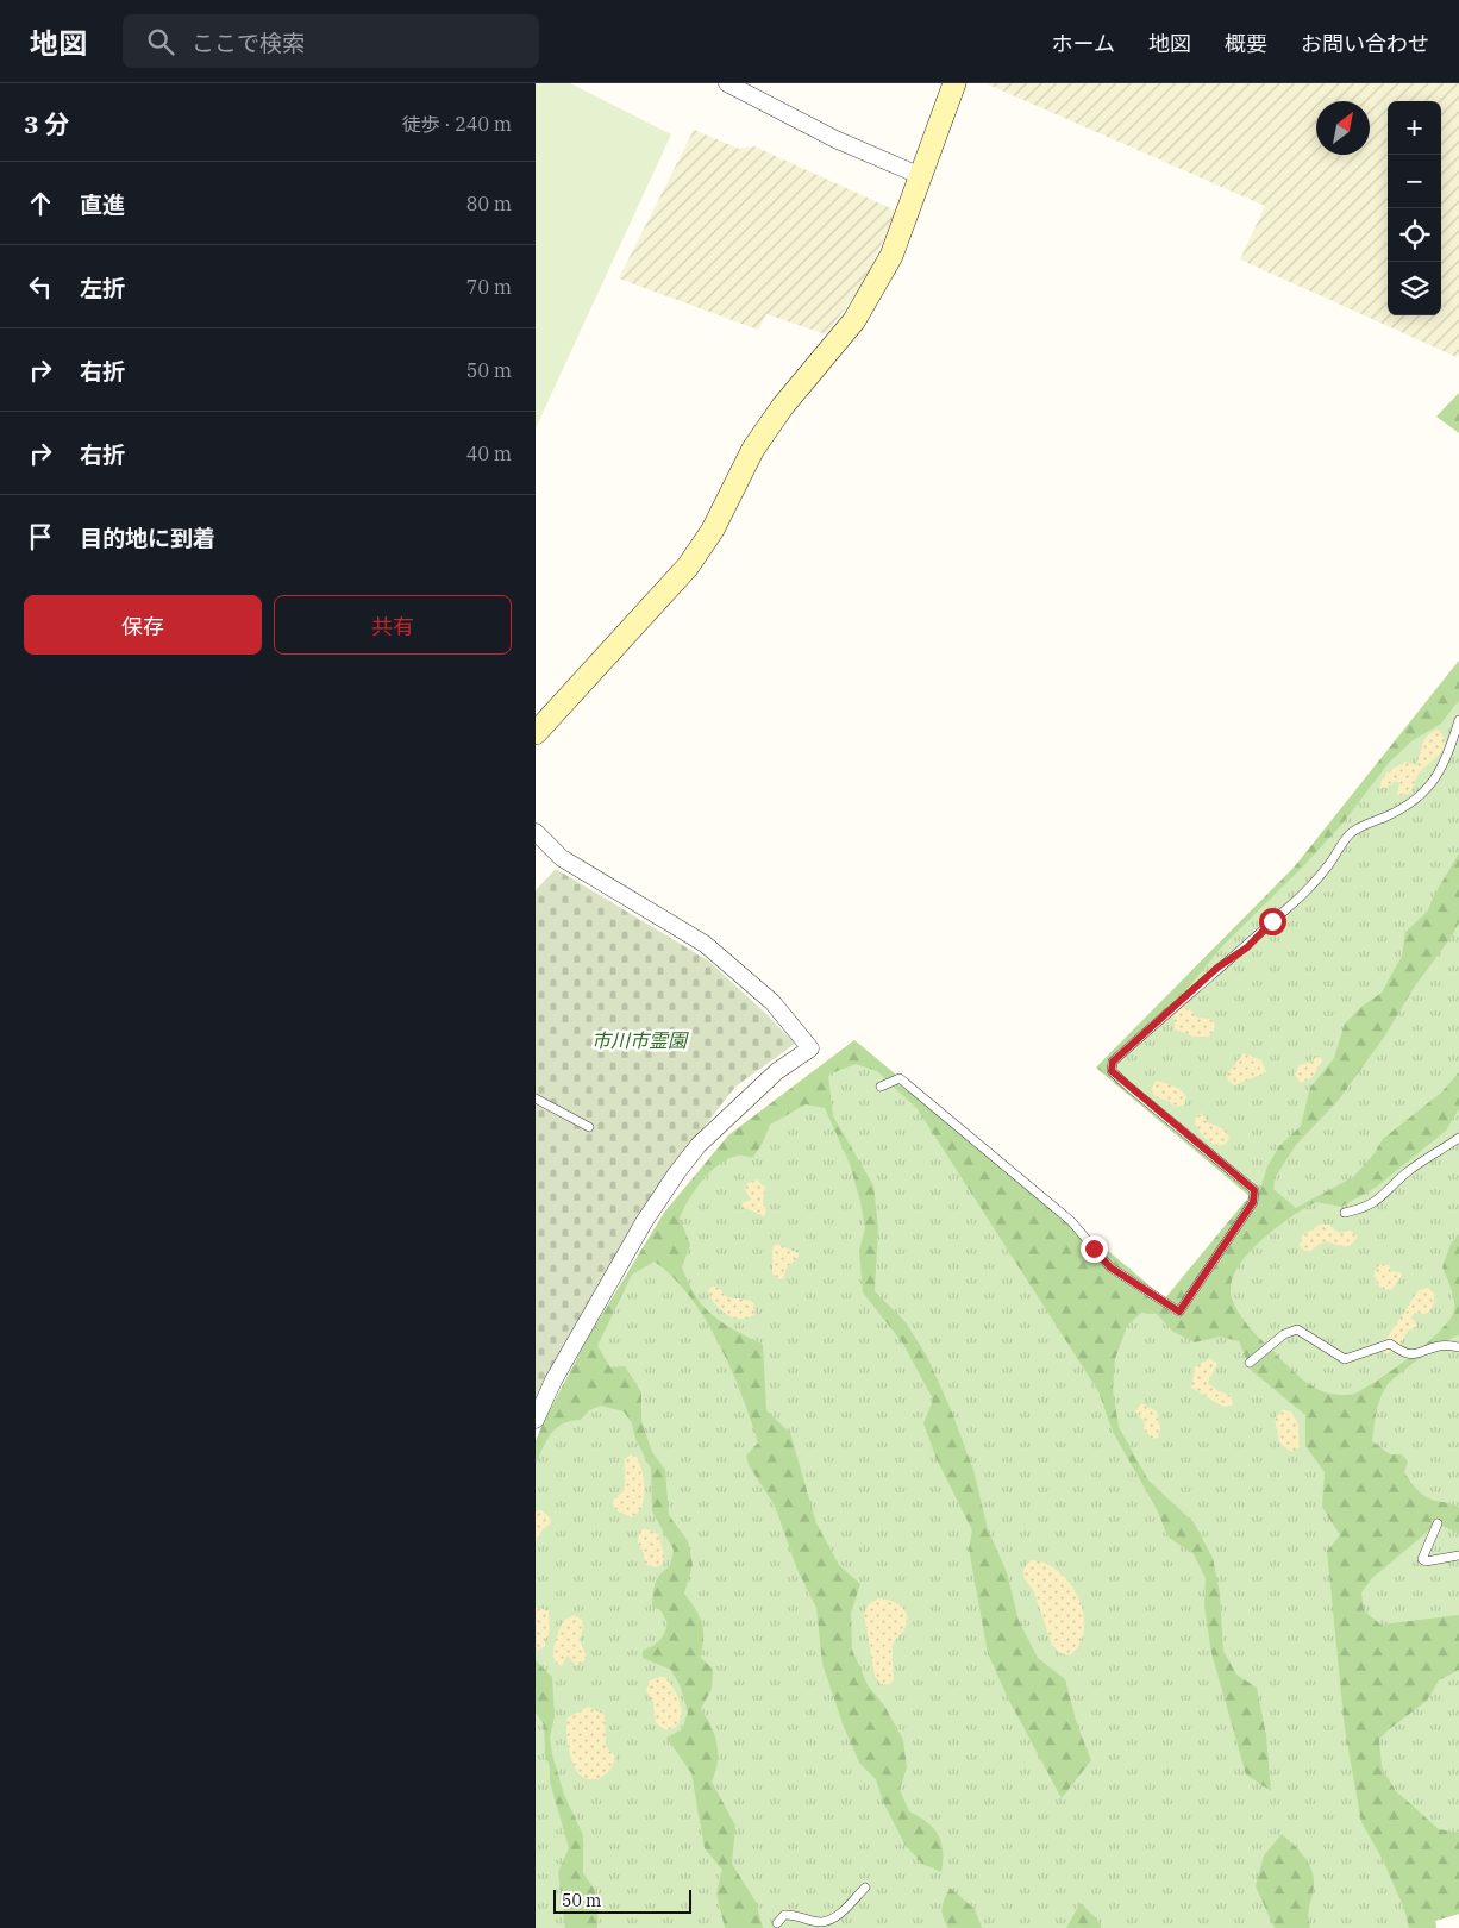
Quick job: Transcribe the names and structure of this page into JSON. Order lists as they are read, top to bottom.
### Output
{
  "parks": ["市川市霊園"],
  "scale_bar": "50 m",
  "north": "top right",
  "page": {
    "header": "地図",
    "search": "ここで検索",
    "nav": [
      "ホーム",
      "地図",
      "概要",
      "お問い合わせ"
    ],
    "heading": ["3 分", "徒歩 · 240 m"],
    "map_buttons": ["+", "−"],
    "list": [
      ["直進", "80 m"],
      ["左折", "70 m"],
      ["右折", "50 m"],
      ["右折", "40 m"],
      "目的地に到着"
    ],
    "buttons": ["保存", "共有"],
    "scale": "50 m"
  }
}
